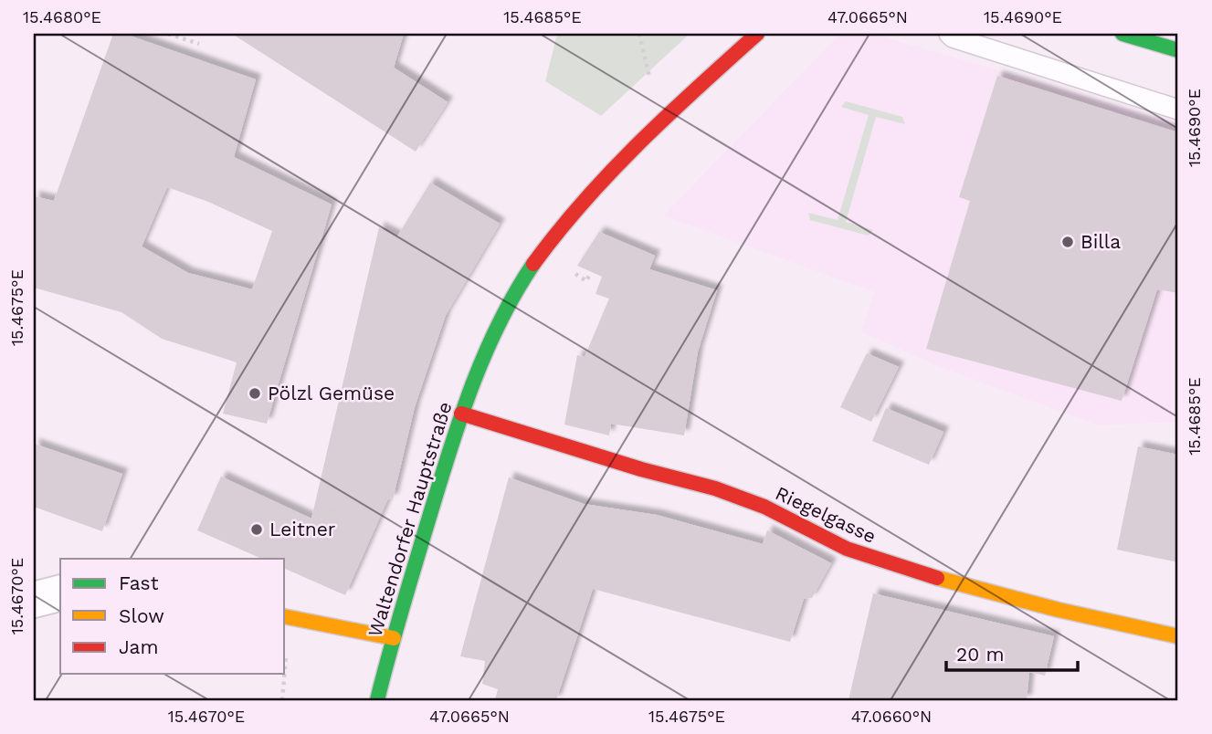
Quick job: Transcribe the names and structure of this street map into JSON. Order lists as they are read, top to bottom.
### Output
{
  "streets": {
    "street": ["Riegelgasse", "Waltendorfer Hauptstraße"]
  },
  "crossings": [
    ["Riegelgasse", "Waltendorfer Hauptstraße"]
  ],
  "places": ["Billa", "Pölzl Gemüse", "Leitner"],
  "legend": ["Fast", "Slow", "Jam"],
  "scale_bar": "20 m",
  "coordinates": [
    "15.4680°E",
    "15.4685°E",
    "47.0665°N",
    "15.4690°E",
    "15.4675°E",
    "15.4670°E",
    "47.0660°N"
  ]
}
